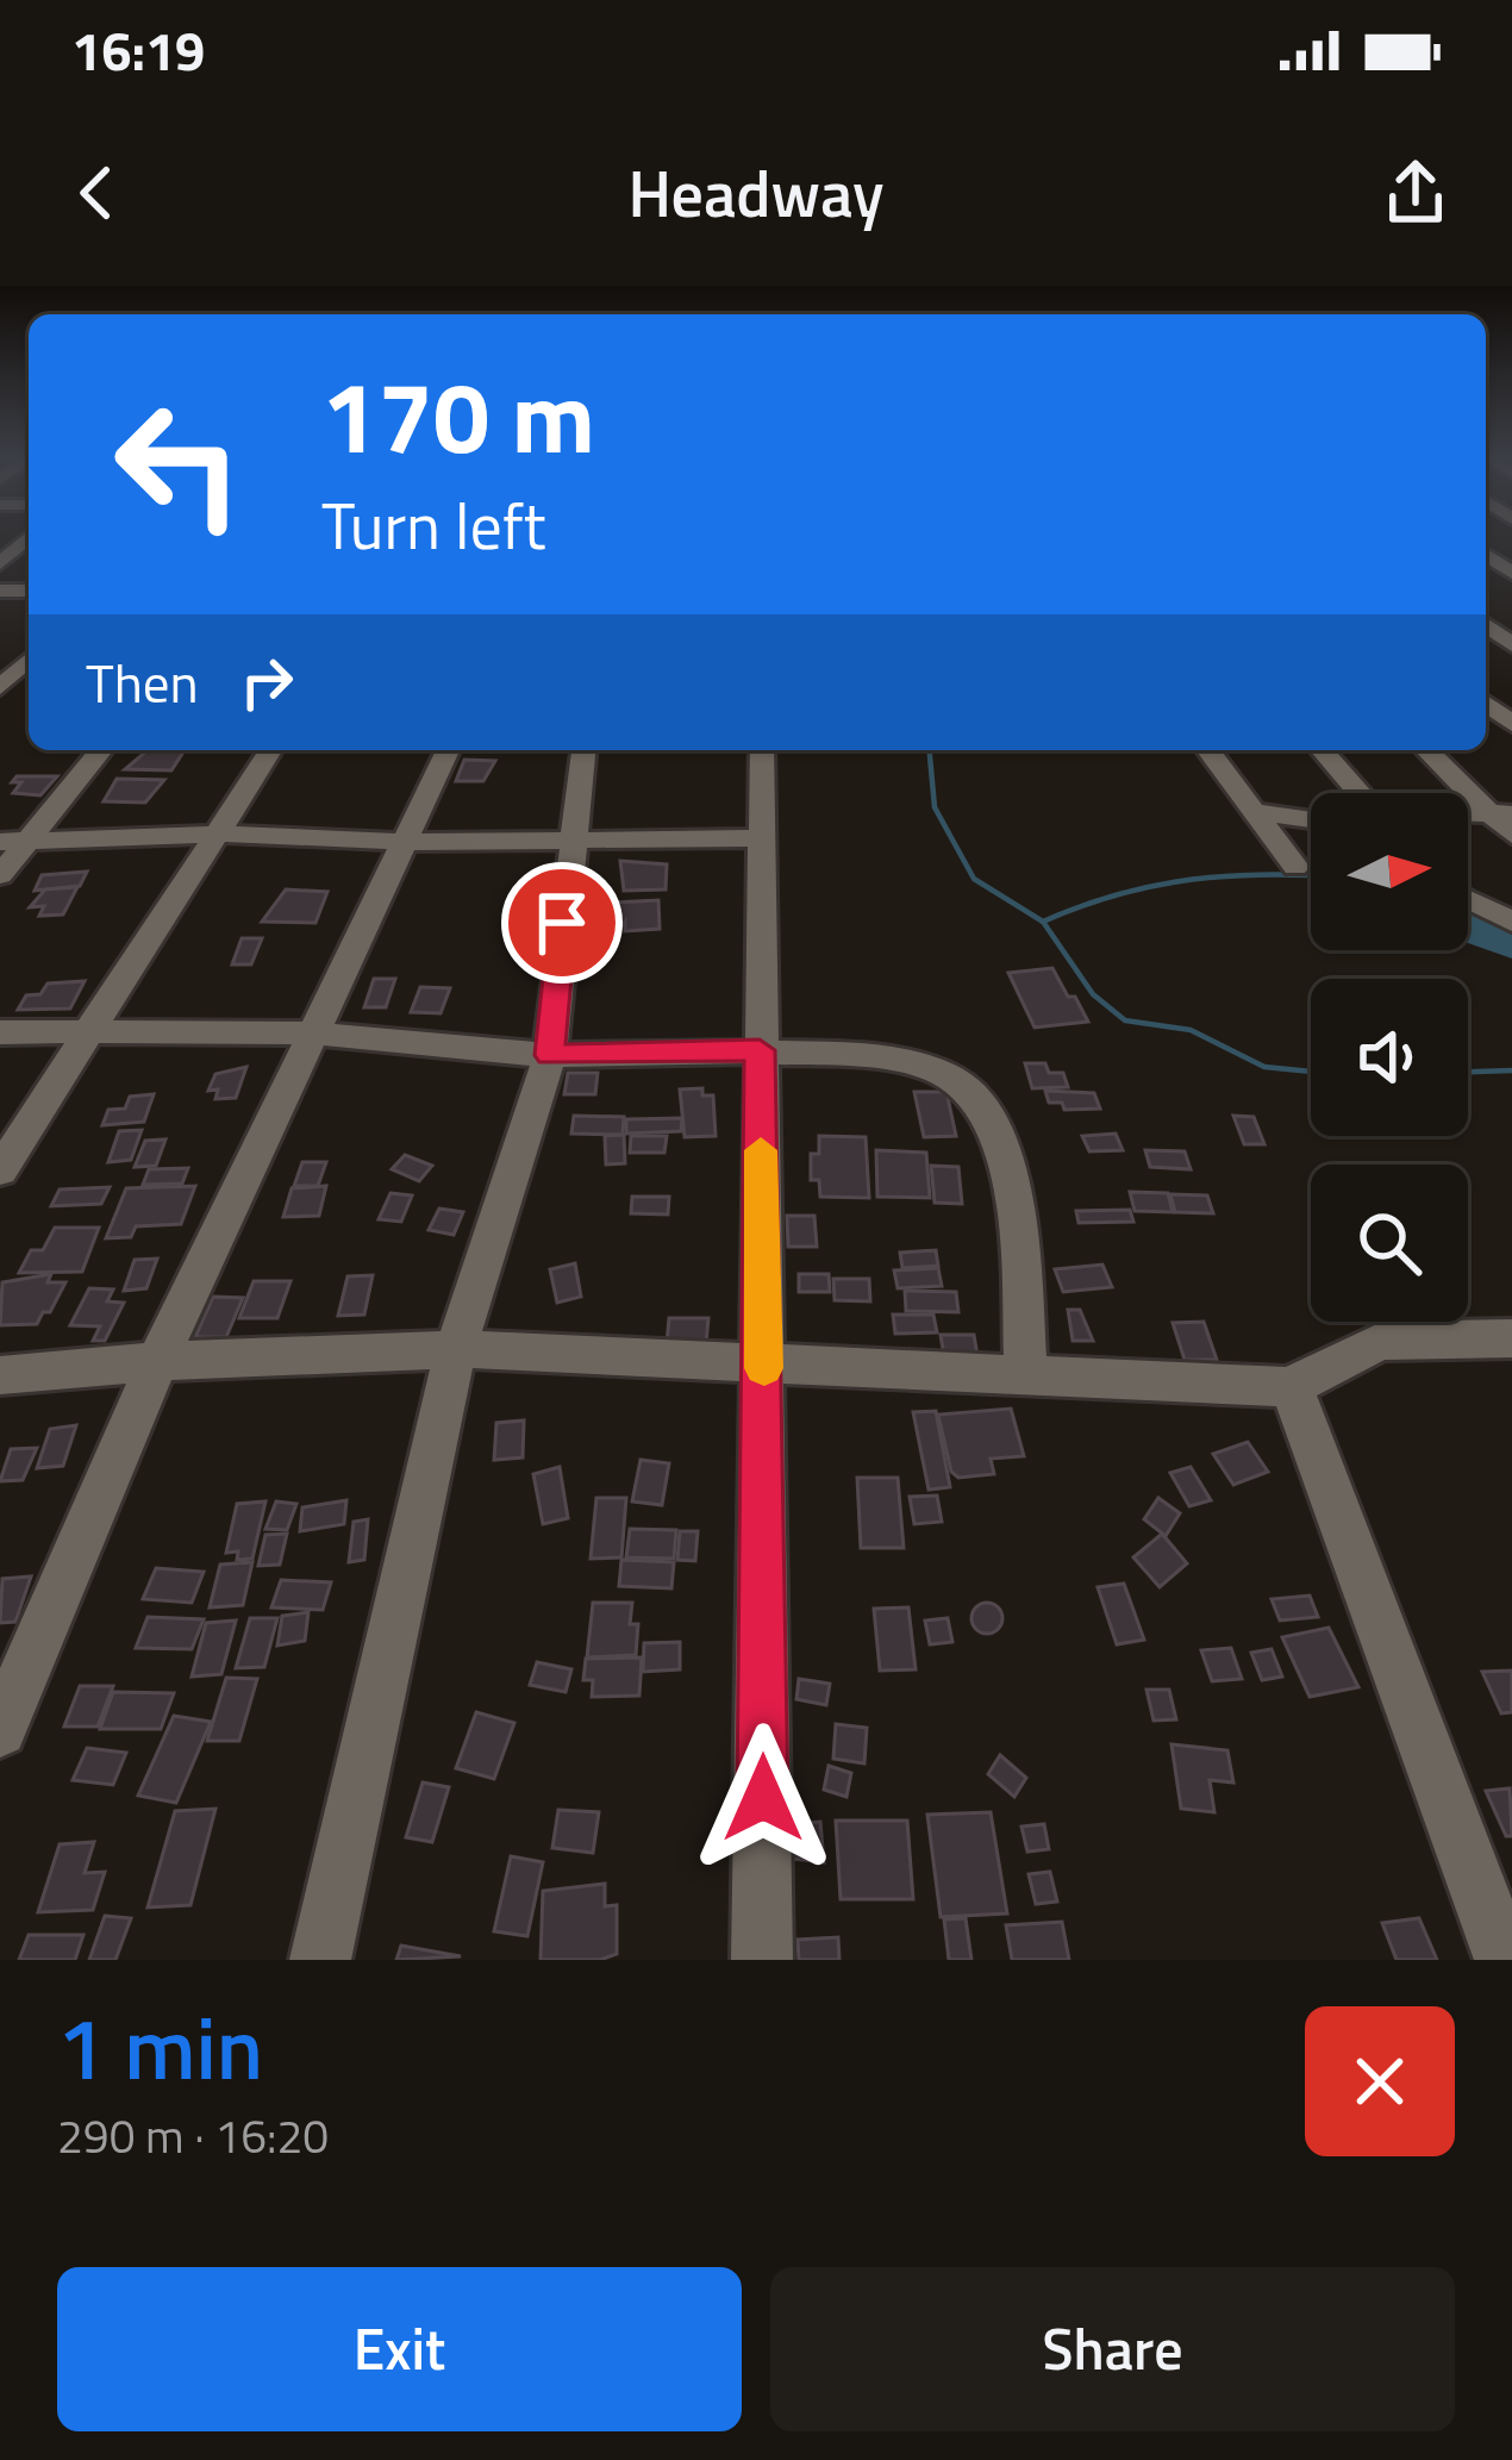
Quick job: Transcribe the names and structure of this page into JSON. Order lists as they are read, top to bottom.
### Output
{
  "north": "right",
  "page": {
    "status": "16:19",
    "header": "Headway",
    "turn": ["170 m", "Turn left"],
    "then": "Then",
    "heading": ["1 min", "290 m · 16:20"],
    "buttons": ["Exit", "Share"]
  }
}
